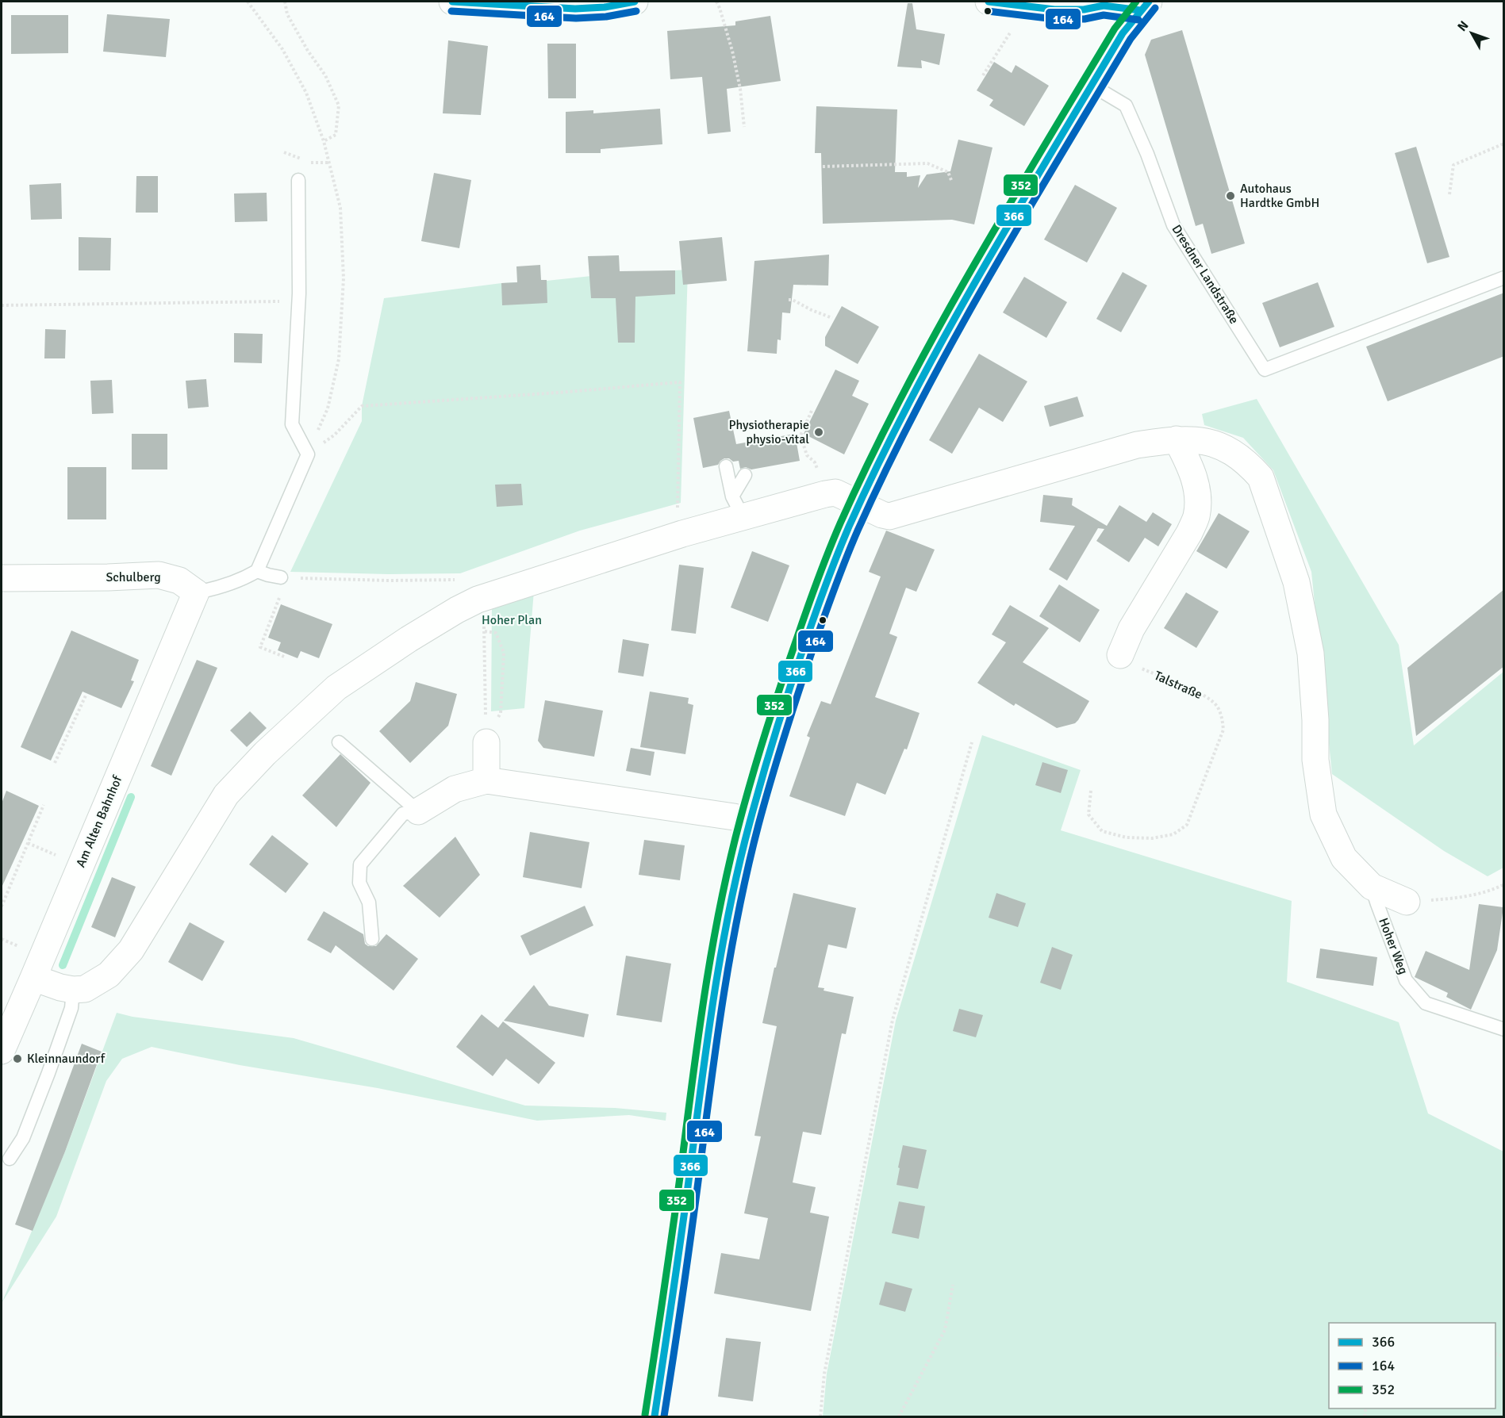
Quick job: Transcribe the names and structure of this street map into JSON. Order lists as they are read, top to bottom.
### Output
{
  "streets": {
    "street": ["Schulberg", "Am Alten Bahnhof"],
    "lane": ["Dresdner Landstraße", "Hoher Weg"],
    "path": ["Talstraße"]
  },
  "crossings": [
    ["Schulberg", "Am Alten Bahnhof"]
  ],
  "parks": ["Hoher Plan"],
  "places": ["Autohaus Hardtke GmbH", "Physiotherapie physio-vital", "Kleinnaundorf"],
  "lines": ["transit line 366", "transit line 352", "transit line 164"],
  "legend": ["366", "164", "352"],
  "north": "top left"
}
